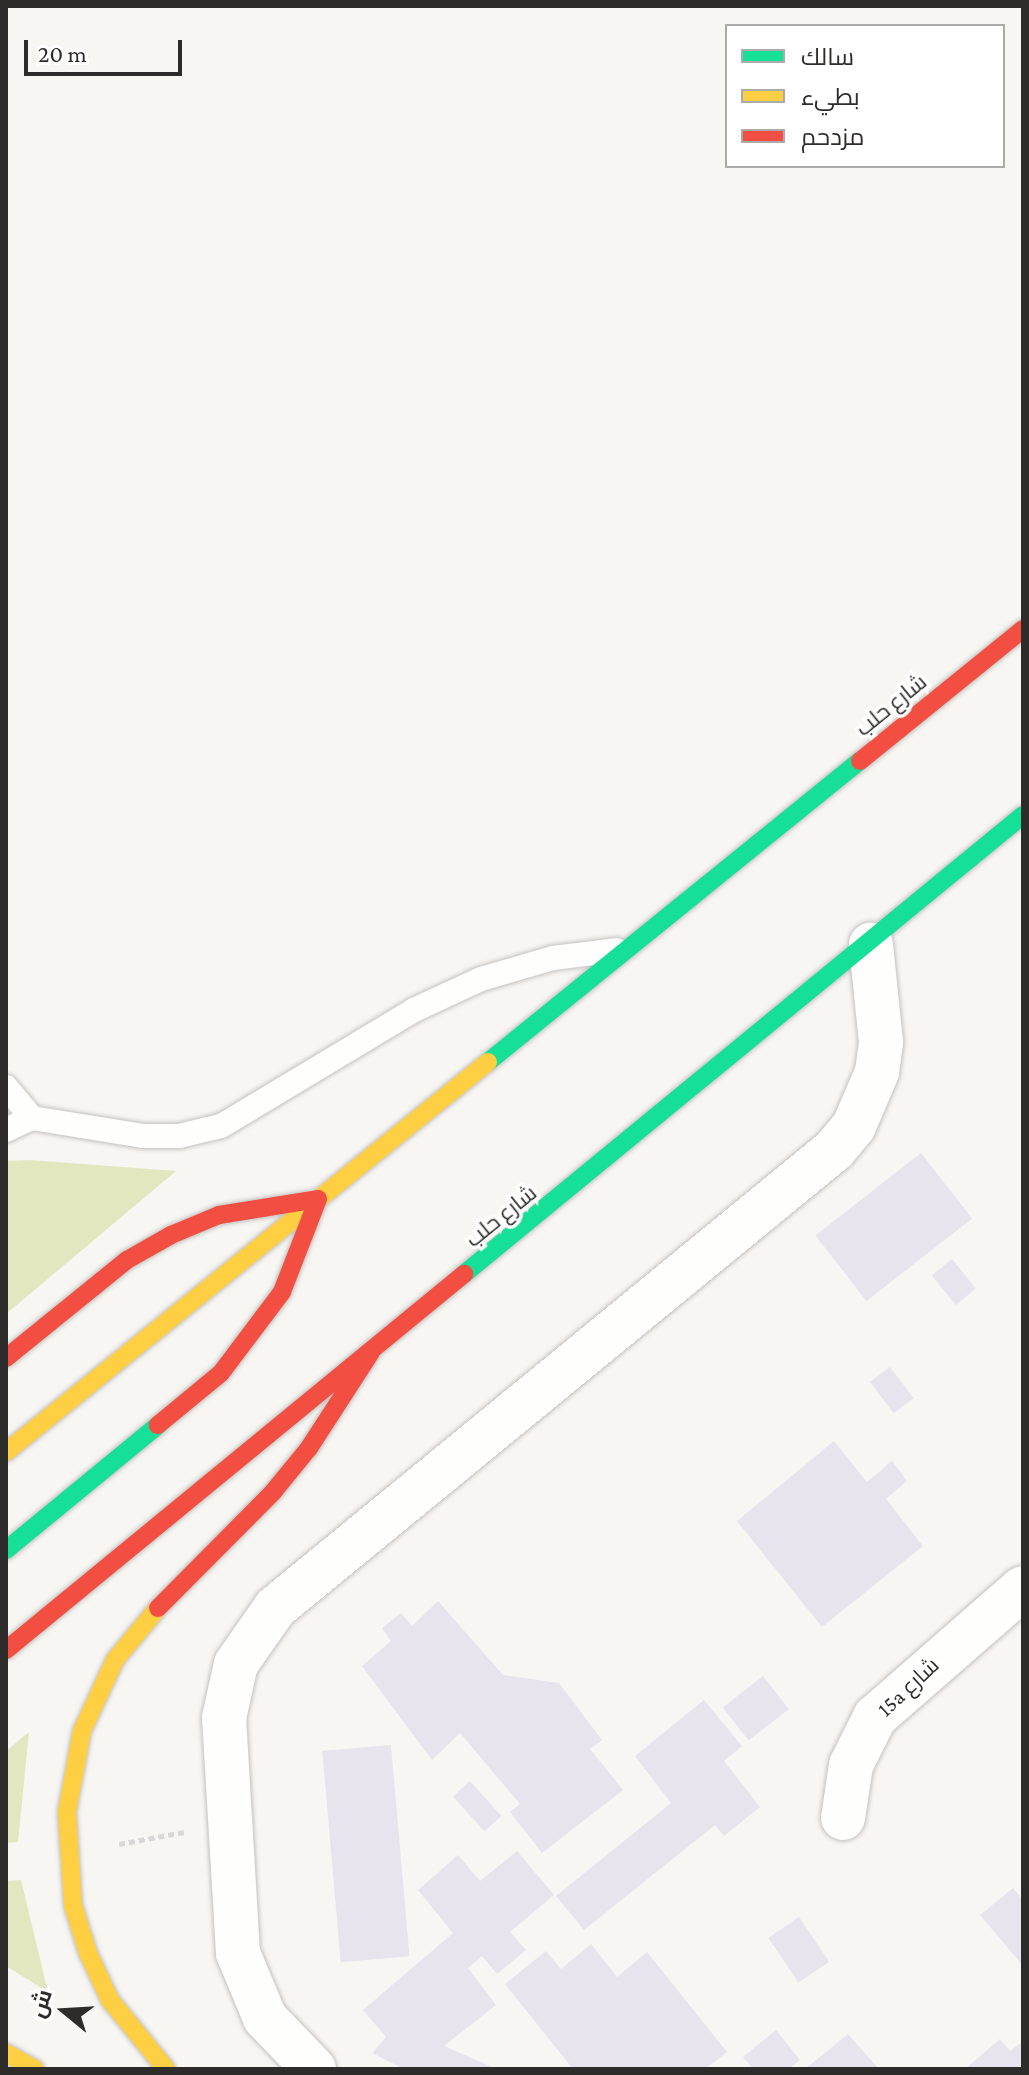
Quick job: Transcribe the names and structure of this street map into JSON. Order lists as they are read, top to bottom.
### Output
{
  "streets": {
    "street": ["شارع حلب", "15a شارع"]
  },
  "legend": ["سالك", "بطيء", "مزدحم"],
  "scale_bar": "20 m",
  "north": "left"
}
